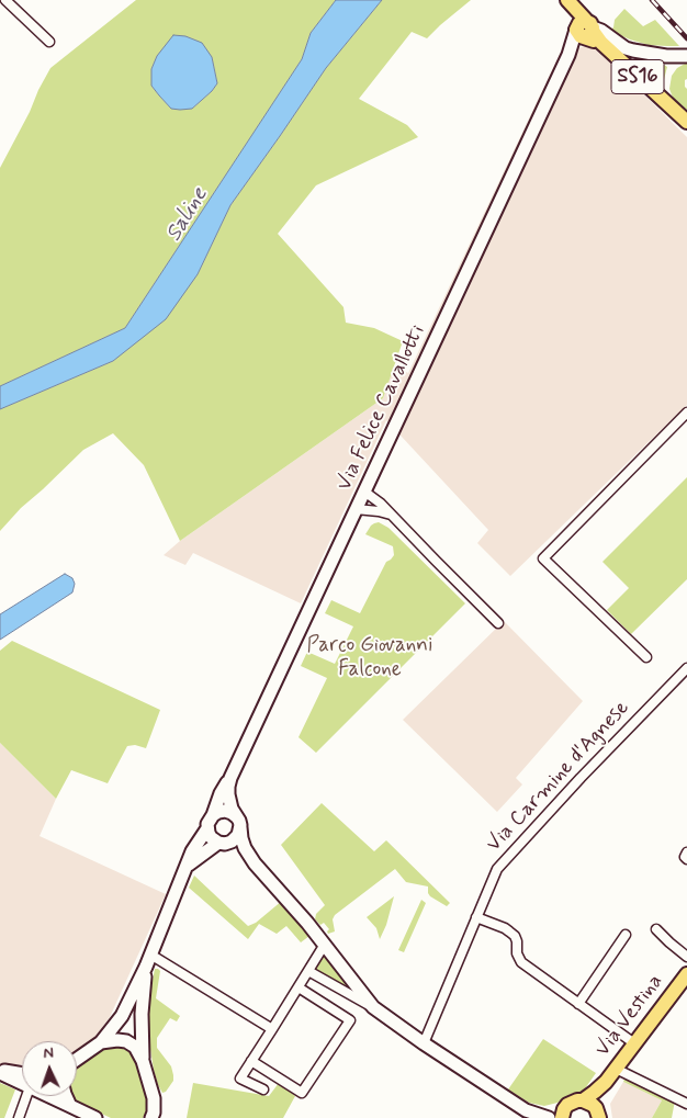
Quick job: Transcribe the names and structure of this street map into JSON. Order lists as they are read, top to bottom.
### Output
{
  "streets": {
    "main road": ["SS16", "Via Felice Cavallotti", "Via Vestina"],
    "street": ["Via Carmine d'Agnese"]
  },
  "crossings": [
    ["SS16", "Via Felice Cavallotti"]
  ],
  "water": ["Saline"],
  "parks": ["Parco Giovanni Falcone"],
  "north": "top"
}
